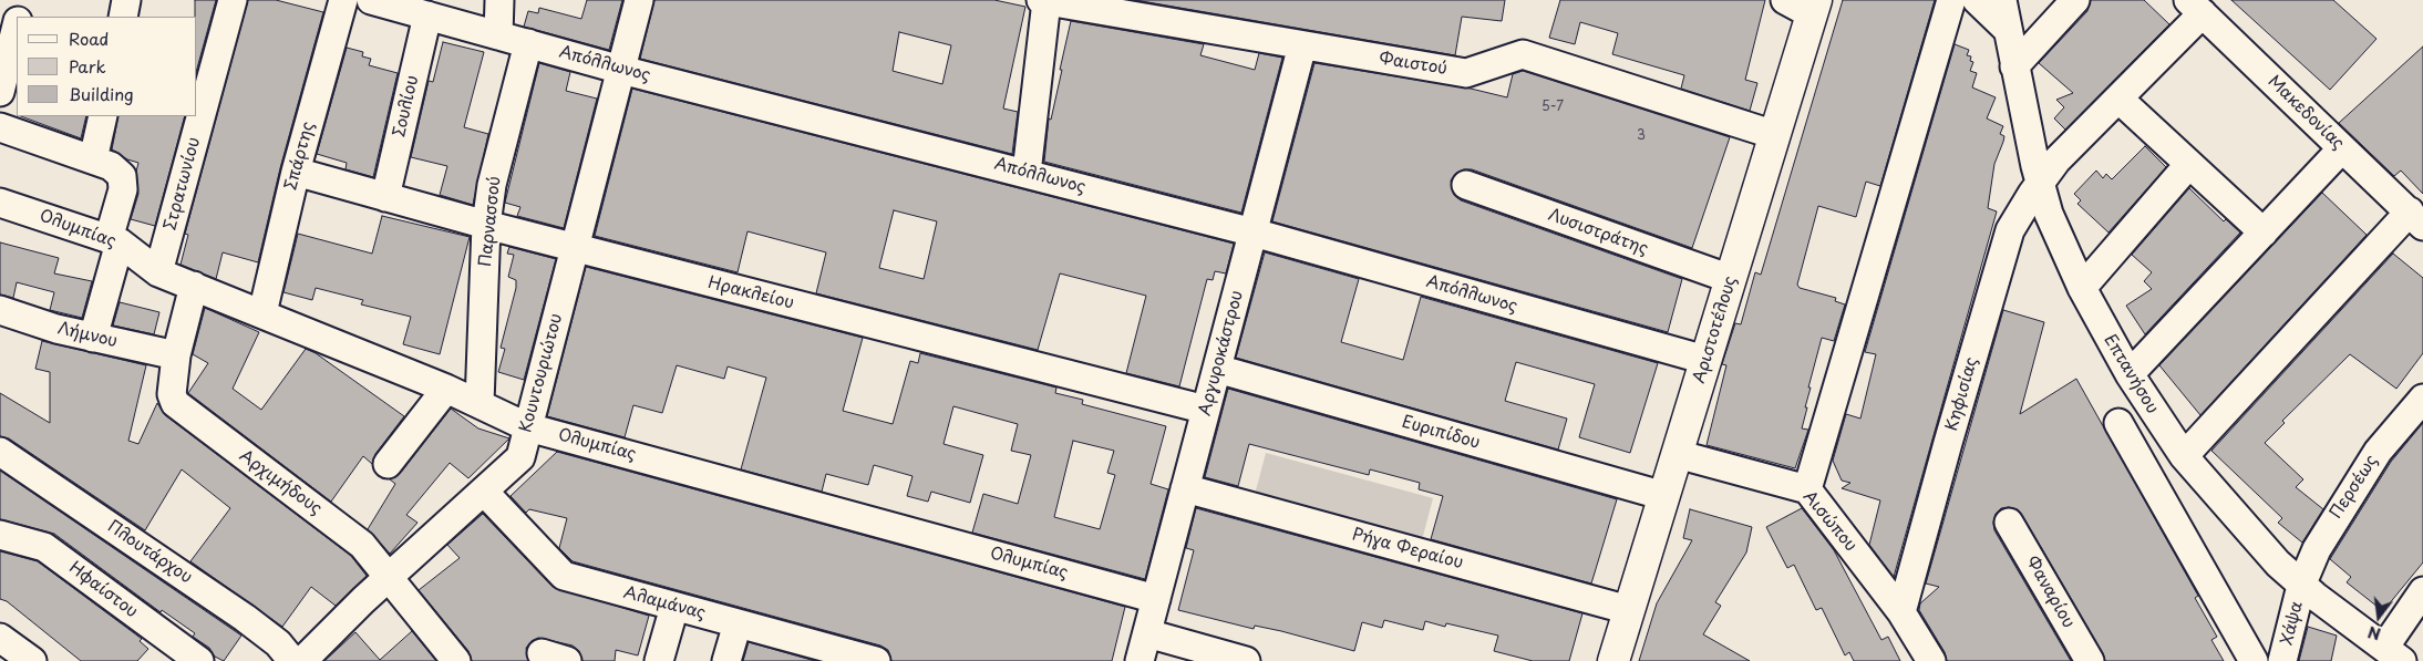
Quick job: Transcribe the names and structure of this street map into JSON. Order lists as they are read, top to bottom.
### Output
{
  "streets": {
    "main road": ["Αριστοτέλους"],
    "street": [
      "Απόλλωνος",
      "Φαιστού",
      "Σουλίου",
      "Μακεδονίας",
      "Σπάρτης",
      "Στρατωνίου",
      "Παρνασσού",
      "Ολυμπίας",
      "Λυσιστράτης",
      "Ηρακλείου",
      "Λήμνου",
      "Αργυροκάστρου",
      "Κουντουριώτου",
      "Επτανήσου",
      "Κηφισίας",
      "Ευριπίδου",
      "Αρχιμήδους",
      "Περσέως",
      "Αισώπου",
      "Ρήγα Φεραίου",
      "Πλουτάρχου",
      "Ηφαίστου",
      "Φαναρίου",
      "Αλαμάνας",
      "Χάψα"
    ]
  },
  "crossings": [
    ["Απόλλωνος", "Σουλίου"],
    ["Απόλλωνος", "Παρνασσού"],
    ["Απόλλωνος", "Αριστοτέλους"],
    ["Απόλλωνος", "Αργυροκάστρου"],
    ["Απόλλωνος", "Κουντουριώτου"],
    ["Φαιστού", "Αριστοτέλους"],
    ["Φαιστού", "Αργυροκάστρου"],
    ["Σουλίου", "Ηρακλείου"],
    ["Μακεδονίας", "Κηφισίας"],
    ["Σπάρτης", "Ολυμπίας"],
    ["Σπάρτης", "Ηρακλείου"],
    ["Στρατωνίου", "Ολυμπίας"],
    ["Παρνασσού", "Ολυμπίας"],
    ["Παρνασσού", "Ηρακλείου"],
    ["Ολυμπίας", "Αργυροκάστρου"],
    ["Ολυμπίας", "Κουντουριώτου"],
    ["Ολυμπίας", "Αρχιμήδους"],
    ["Λυσιστράτης", "Αριστοτέλους"],
    ["Ηρακλείου", "Αργυροκάστρου"],
    ["Ηρακλείου", "Κουντουριώτου"],
    ["Αριστοτέλους", "Ευριπίδου"],
    ["Αριστοτέλους", "Αισώπου"],
    ["Αριστοτέλους", "Ρήγα Φεραίου"],
    ["Λήμνου", "Αρχιμήδους"],
    ["Αργυροκάστρου", "Ευριπίδου"],
    ["Αργυροκάστρου", "Ρήγα Φεραίου"],
    ["Κουντουριώτου", "Αρχιμήδους"],
    ["Κουντουριώτου", "Αλαμάνας"],
    ["Επτανήσου", "Κηφισίας"],
    ["Επτανήσου", "Περσέως"],
    ["Επτανήσου", "Χάψα"],
    ["Κηφισίας", "Αισώπου"],
    ["Περσέως", "Χάψα"]
  ],
  "house_numbers": ["5-7", "3"],
  "legend": ["Road", "Park", "Building"],
  "north": "bottom"
}
